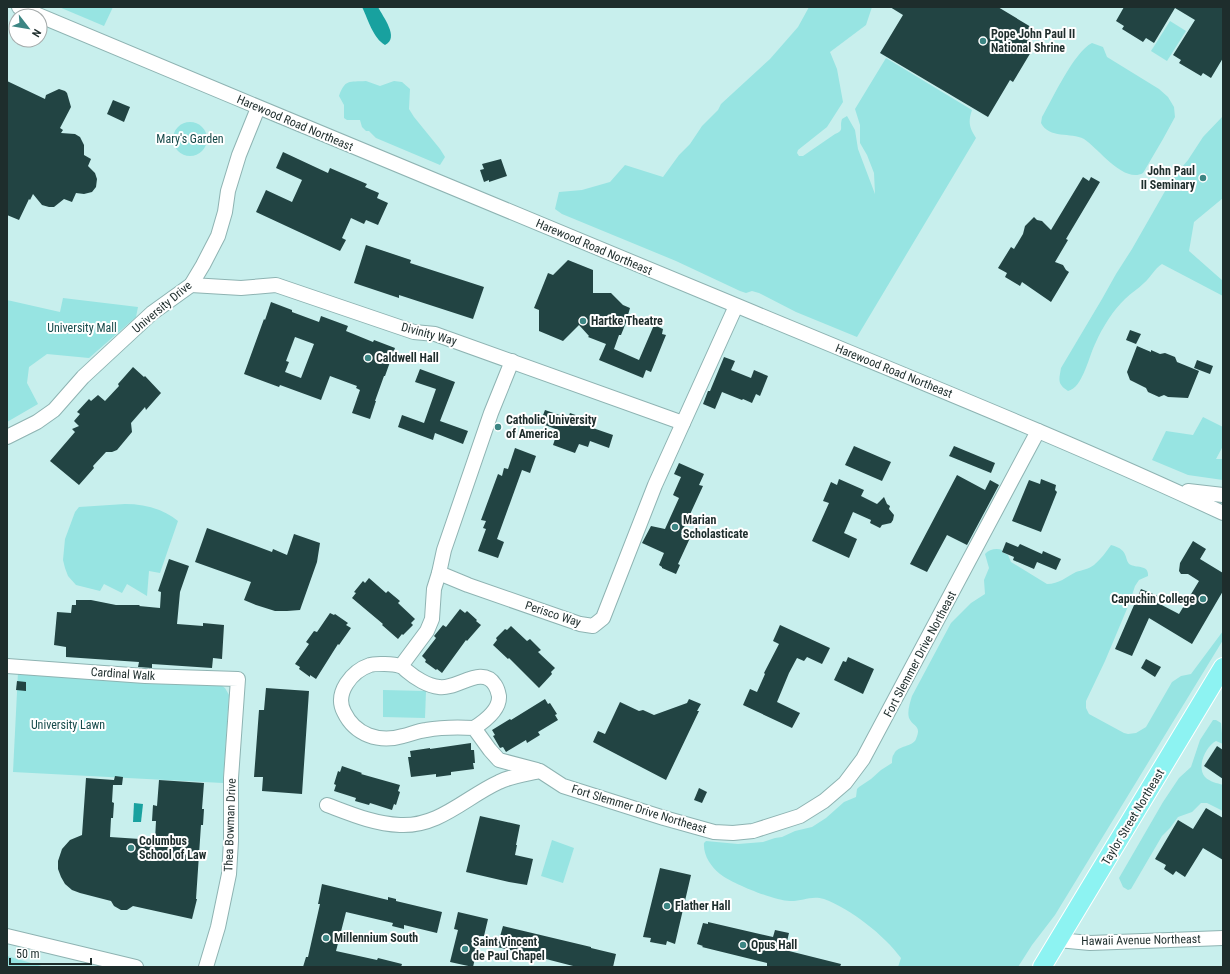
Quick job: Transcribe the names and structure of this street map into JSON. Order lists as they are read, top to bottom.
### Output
{
  "streets": {
    "main road": ["Taylor Street Northeast"],
    "street": [
      "Harewood Road Northeast",
      "University Drive",
      "Divinity Way",
      "Perisco Way",
      "Fort Slemmer Drive Northeast",
      "Cardinal Walk",
      "Thea Bowman Drive",
      "Hawaii Avenue Northeast"
    ]
  },
  "crossings": [
    ["Harewood Road Northeast", "University Drive"],
    ["Harewood Road Northeast", "Perisco Way"],
    ["Harewood Road Northeast", "Fort Slemmer Drive Northeast"],
    ["University Drive", "Divinity Way"],
    ["Divinity Way", "Perisco Way"],
    ["Cardinal Walk", "Thea Bowman Drive"],
    ["Taylor Street Northeast", "Hawaii Avenue Northeast"]
  ],
  "parks": ["Mary's Garden", "University Mall", "University Lawn"],
  "places": [
    "Pope John Paul II National Shrine",
    "John Paul II Seminary",
    "Hartke Theatre",
    "Caldwell Hall",
    "Catholic University of America",
    "Marian Scholasticate",
    "Capuchin College",
    "Columbus School of Law",
    "Flather Hall",
    "Millennium South",
    "Opus Hall",
    "Saint Vincent de Paul Chapel"
  ],
  "scale_bar": "50 m",
  "north": "bottom right"
}
